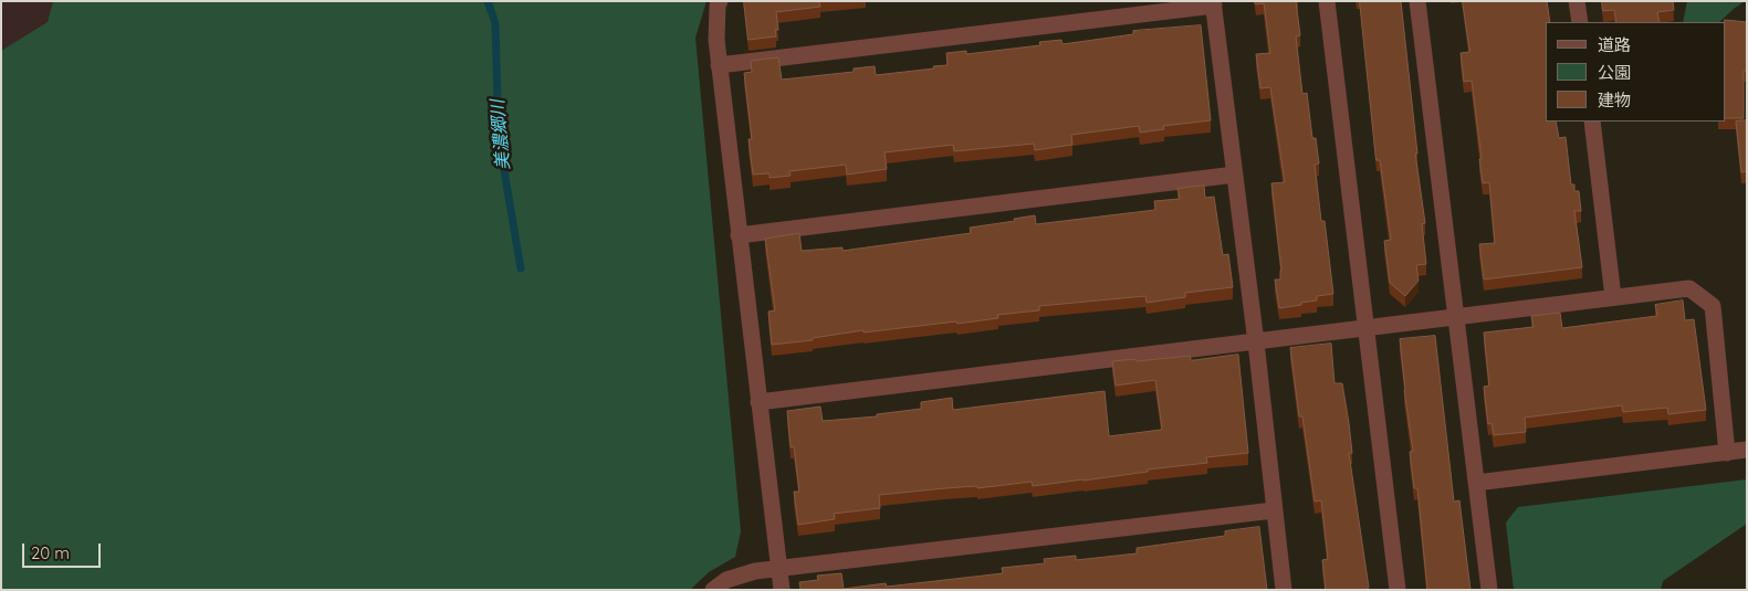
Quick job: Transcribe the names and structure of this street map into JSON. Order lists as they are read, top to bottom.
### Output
{
  "water": ["美濃郷川"],
  "legend": ["道路", "公園", "建物"],
  "scale_bar": "20 m"
}
